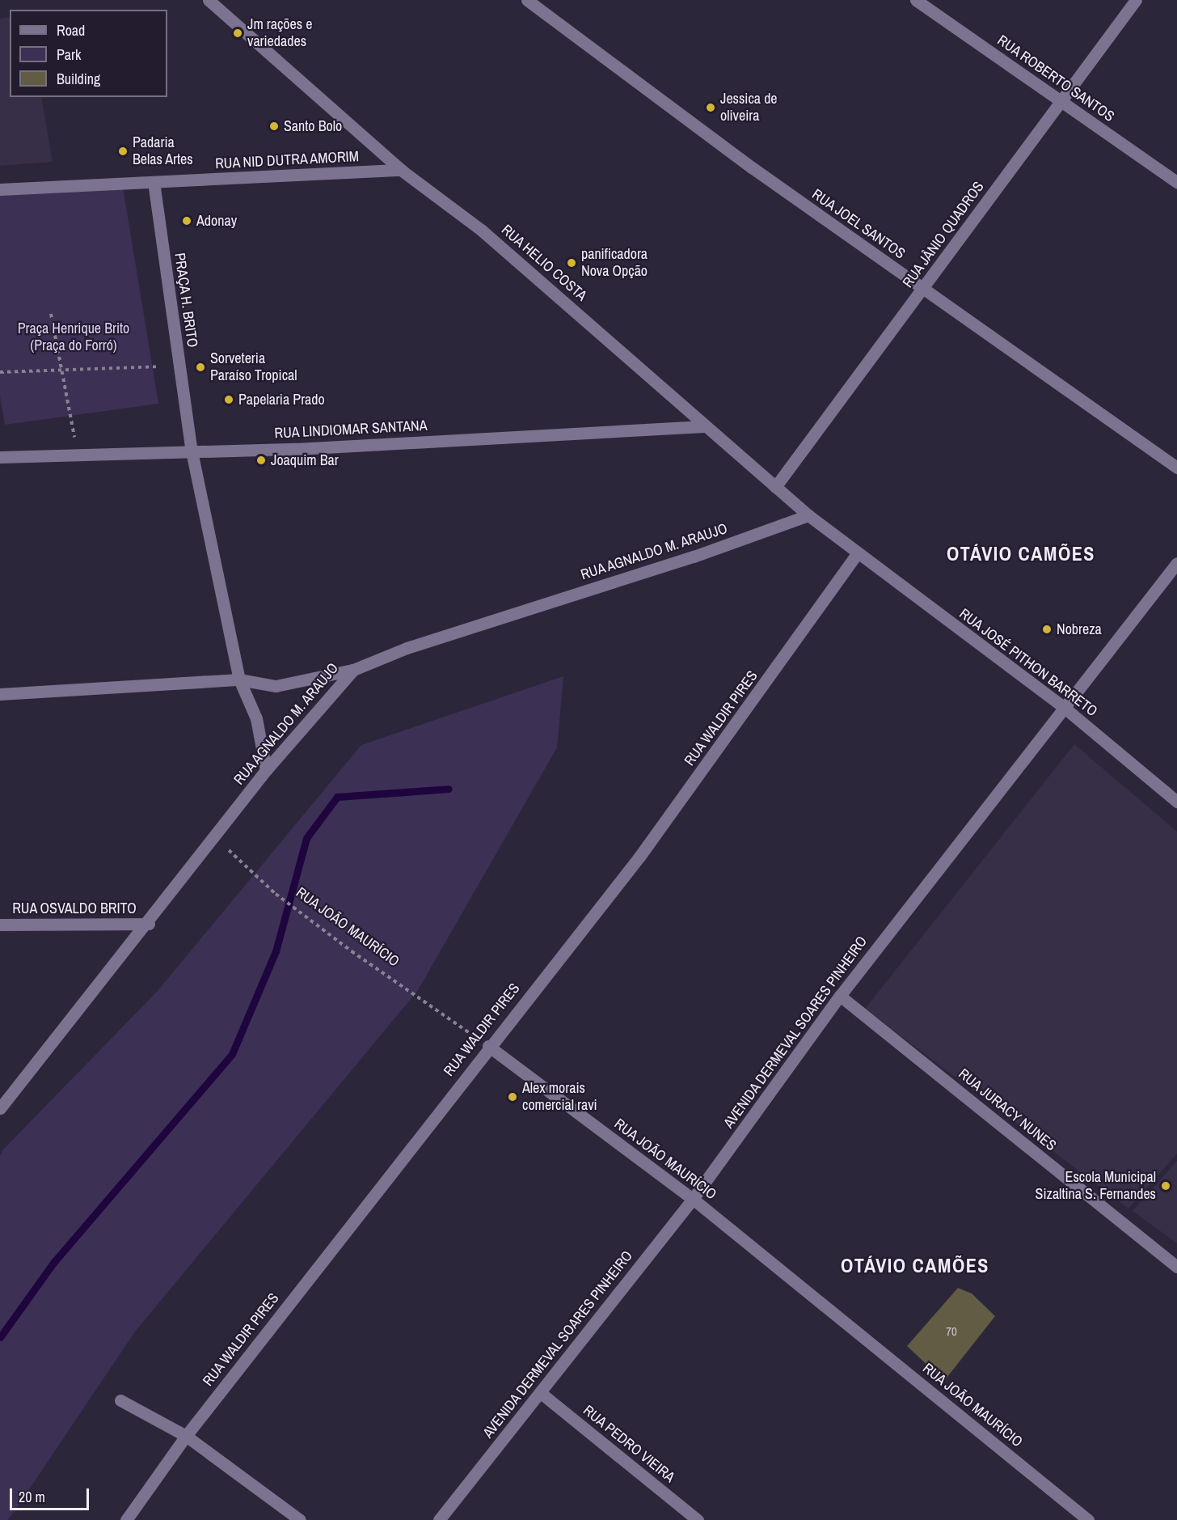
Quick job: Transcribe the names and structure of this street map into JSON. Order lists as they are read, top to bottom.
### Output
{
  "streets": {
    "street": [
      "RUA ROBERTO SANTOS",
      "RUA NID DUTRA AMORIM",
      "RUA JOEL SANTOS",
      "RUA JÂNIO QUADROS",
      "RUA HELIO COSTA",
      "PRAÇA H. BRITO",
      "RUA LINDIOMAR SANTANA",
      "RUA AGNALDO M. ARAUJO",
      "RUA JOSÉ PITHON BARRETO",
      "RUA WALDIR PIRES",
      "RUA OSVALDO BRITO",
      "RUA JOÃO MAURÍCIO",
      "AVENIDA DERMEVAL SOARES PINHEIRO",
      "RUA JURACY NUNES",
      "RUA PEDRO VIEIRA"
    ]
  },
  "crossings": [
    ["RUA ROBERTO SANTOS", "RUA JÂNIO QUADROS"],
    ["RUA NID DUTRA AMORIM", "RUA HELIO COSTA"],
    ["RUA NID DUTRA AMORIM", "PRAÇA H. BRITO"],
    ["RUA JOEL SANTOS", "RUA JÂNIO QUADROS"],
    ["RUA JÂNIO QUADROS", "RUA HELIO COSTA"],
    ["RUA HELIO COSTA", "RUA LINDIOMAR SANTANA"],
    ["RUA HELIO COSTA", "RUA AGNALDO M. ARAUJO"],
    ["RUA HELIO COSTA", "RUA JOSÉ PITHON BARRETO"],
    ["RUA HELIO COSTA", "RUA WALDIR PIRES"],
    ["PRAÇA H. BRITO", "RUA LINDIOMAR SANTANA"],
    ["PRAÇA H. BRITO", "RUA AGNALDO M. ARAUJO"],
    ["RUA AGNALDO M. ARAUJO", "RUA OSVALDO BRITO"],
    ["RUA AGNALDO M. ARAUJO", "RUA JOÃO MAURÍCIO"],
    ["RUA JOSÉ PITHON BARRETO", "RUA WALDIR PIRES"],
    ["RUA JOSÉ PITHON BARRETO", "AVENIDA DERMEVAL SOARES PINHEIRO"],
    ["RUA WALDIR PIRES", "RUA JOÃO MAURÍCIO"],
    ["RUA JOÃO MAURÍCIO", "AVENIDA DERMEVAL SOARES PINHEIRO"],
    ["AVENIDA DERMEVAL SOARES PINHEIRO", "RUA JURACY NUNES"],
    ["AVENIDA DERMEVAL SOARES PINHEIRO", "RUA PEDRO VIEIRA"]
  ],
  "districts": ["OTÁVIO CAMÕES", "OTÁVIO CAMÕES"],
  "parks": ["Praça Henrique Brito (Praça do Forró)"],
  "places": [
    "Jm rações e variedades",
    "Jessica de oliveira",
    "Santo Bolo",
    "Padaria Belas Artes",
    "Adonay",
    "panificadora Nova Opção",
    "Sorveteria Paraíso Tropical",
    "Papelaria Prado",
    "Joaquim Bar",
    "Nobreza",
    "Alex morais comercial ravi",
    "Escola Municipal Sizaltina S. Fernandes"
  ],
  "house_numbers": ["70"],
  "legend": ["Road", "Park", "Building"],
  "scale_bar": "20 m"
}
